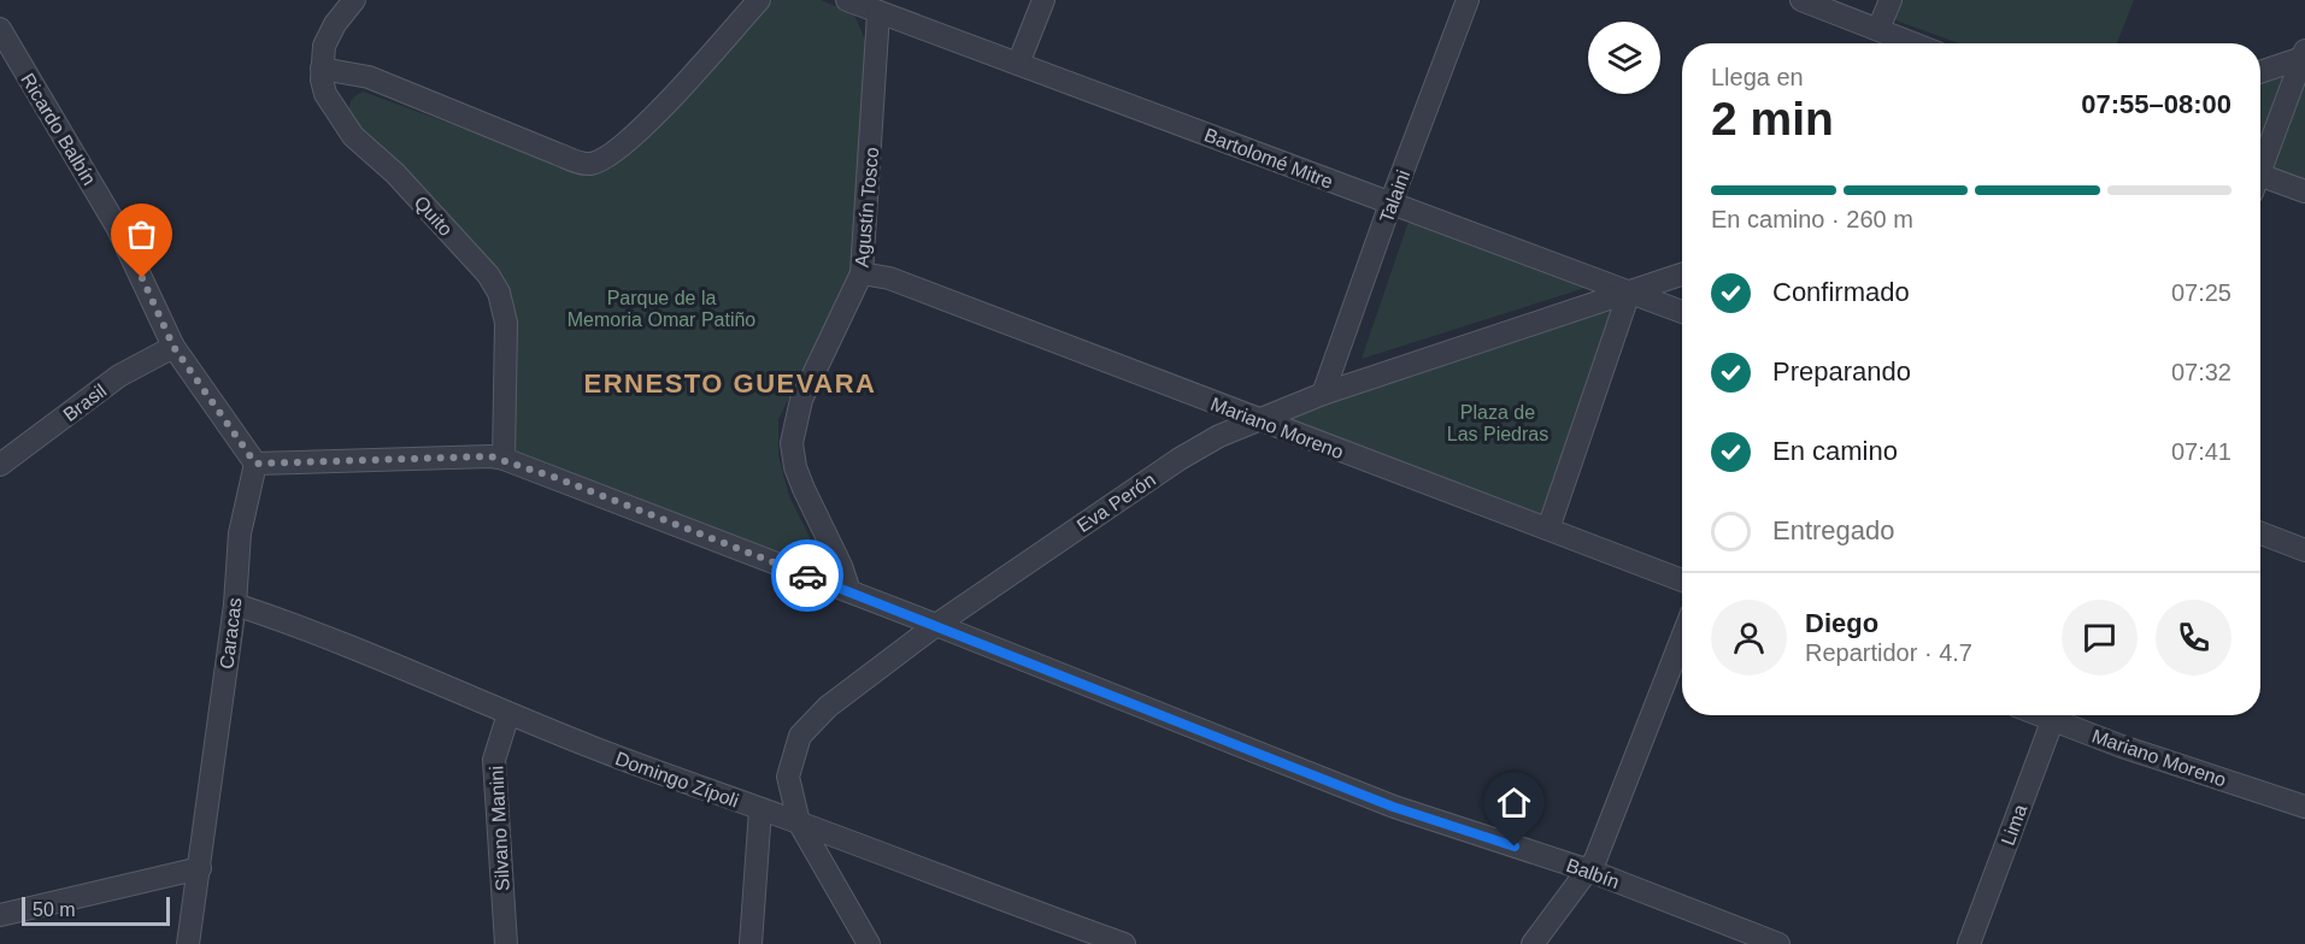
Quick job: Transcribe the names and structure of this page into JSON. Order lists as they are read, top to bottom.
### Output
{
  "streets": {
    "street": [
      "Ricardo Balbín",
      "Bartolomé Mitre",
      "Talaini",
      "Agustín Tosco",
      "Quito",
      "Brasil",
      "Mariano Moreno",
      "Eva Perón",
      "Caracas",
      "Domingo Zípoli",
      "Lima",
      "Silvano Manini",
      "Balbín"
    ]
  },
  "crossings": [
    ["Ricardo Balbín", "Brasil"],
    ["Bartolomé Mitre", "Talaini"],
    ["Bartolomé Mitre", "Agustín Tosco"],
    ["Bartolomé Mitre", "Eva Perón"],
    ["Talaini", "Eva Perón"],
    ["Agustín Tosco", "Mariano Moreno"],
    ["Agustín Tosco", "Balbín"],
    ["Quito", "Balbín"],
    ["Mariano Moreno", "Eva Perón"],
    ["Eva Perón", "Domingo Zípoli"],
    ["Eva Perón", "Balbín"],
    ["Caracas", "Domingo Zípoli"],
    ["Caracas", "Balbín"],
    ["Domingo Zípoli", "Silvano Manini"]
  ],
  "districts": ["ERNESTO GUEVARA"],
  "parks": ["Parque de la Memoria Omar Patiño", "Plaza de Las Piedras"],
  "scale_bar": "50 m",
  "page": {
    "heading": ["2 min", "Llega en", "07:55–08:00"],
    "panel": ["Diego", "Repartidor · 4.7"],
    "bar": "En camino · 260 m",
    "list": [
      ["Confirmado", "07:25"],
      ["Preparando", "07:32"],
      ["En camino", "07:41"],
      "Entregado"
    ],
    "scale": "50 m"
  }
}
